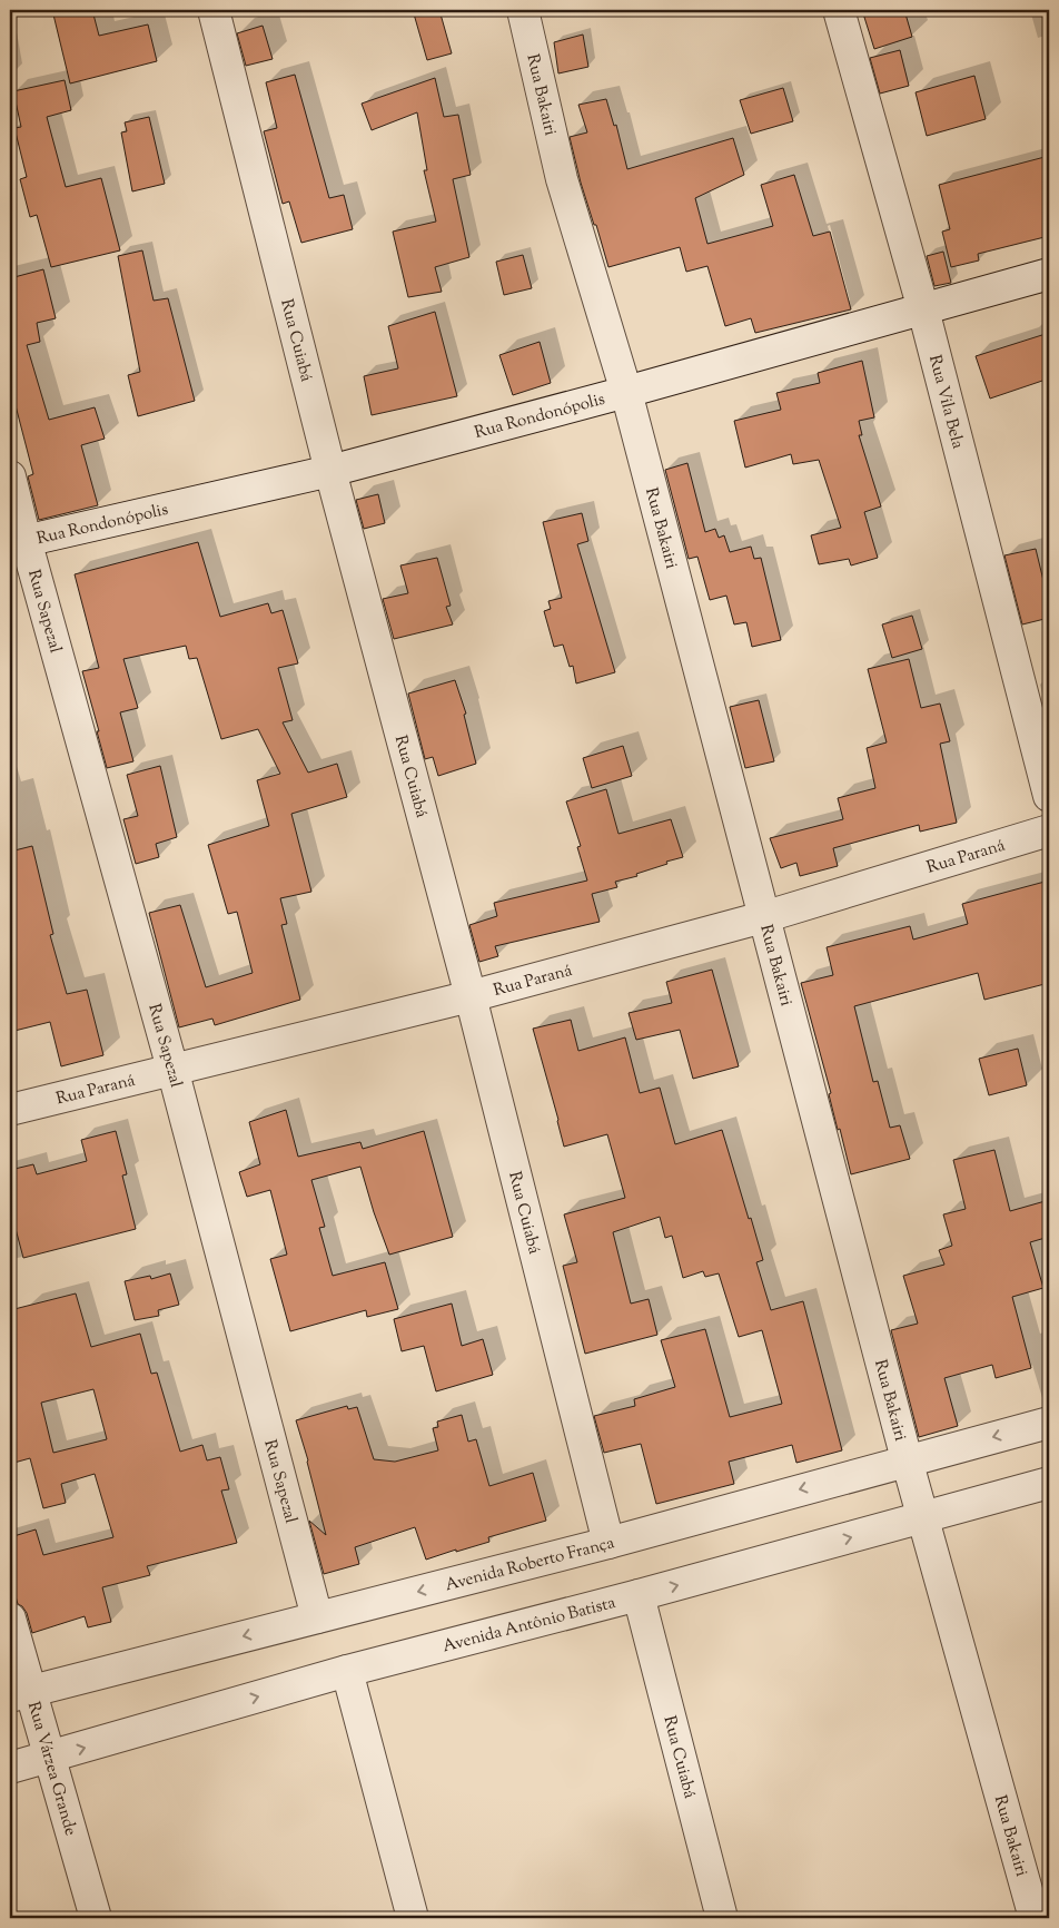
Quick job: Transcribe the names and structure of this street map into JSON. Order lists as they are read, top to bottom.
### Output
{
  "streets": {
    "street": [
      "Rua Bakairi",
      "Rua Cuiabá",
      "Rua Vila Bela",
      "Rua Rondonópolis",
      "Rua Sapezal",
      "Rua Paraná",
      "Avenida Roberto França",
      "Avenida Antônio Batista",
      "Rua Várzea Grande"
    ]
  },
  "crossings": [
    ["Rua Bakairi", "Rua Rondonópolis"],
    ["Rua Bakairi", "Rua Paraná"],
    ["Rua Bakairi", "Avenida Roberto França"],
    ["Rua Bakairi", "Avenida Antônio Batista"],
    ["Rua Cuiabá", "Rua Rondonópolis"],
    ["Rua Cuiabá", "Rua Paraná"],
    ["Rua Cuiabá", "Avenida Roberto França"],
    ["Rua Cuiabá", "Avenida Antônio Batista"],
    ["Rua Vila Bela", "Rua Rondonópolis"],
    ["Rua Rondonópolis", "Rua Sapezal"],
    ["Rua Sapezal", "Rua Paraná"],
    ["Rua Sapezal", "Avenida Roberto França"],
    ["Avenida Roberto França", "Rua Várzea Grande"],
    ["Avenida Antônio Batista", "Rua Várzea Grande"]
  ],
  "one_way": ["Avenida Roberto França", "Avenida Antônio Batista"]
}
